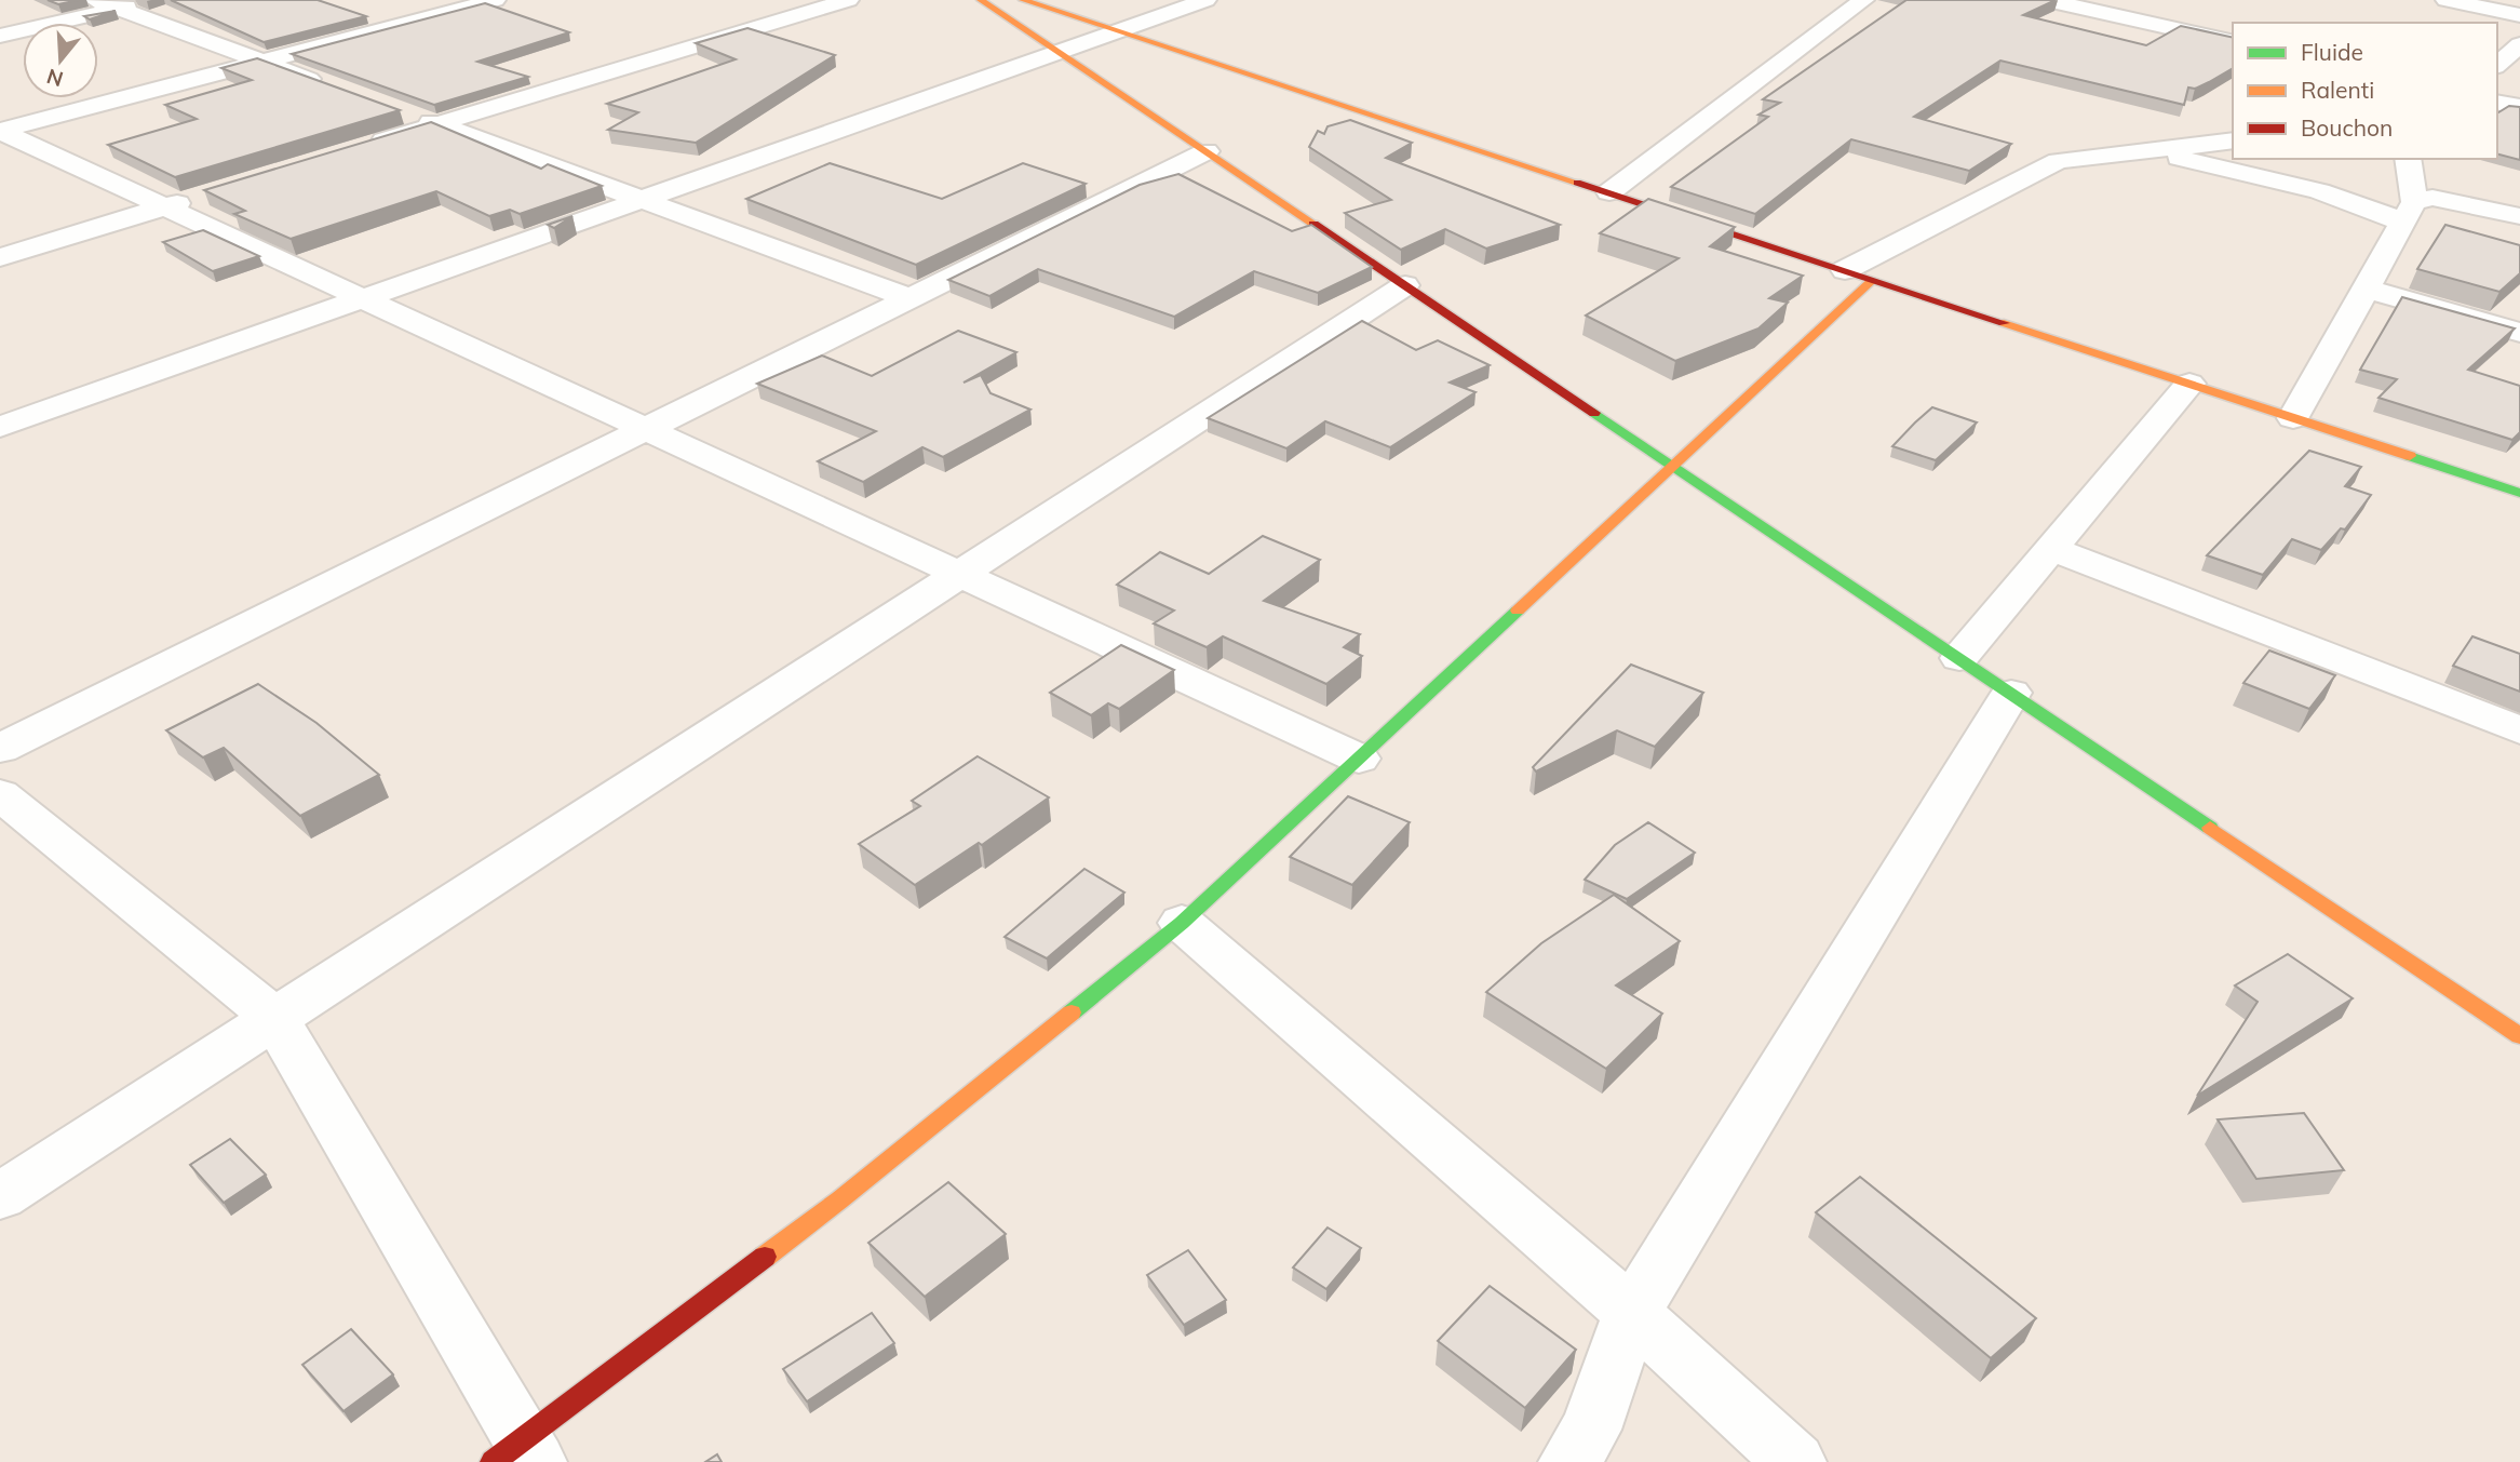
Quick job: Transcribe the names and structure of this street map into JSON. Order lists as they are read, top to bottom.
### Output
{
  "legend": ["Fluide", "Ralenti", "Bouchon"],
  "north": "bottom"
}
